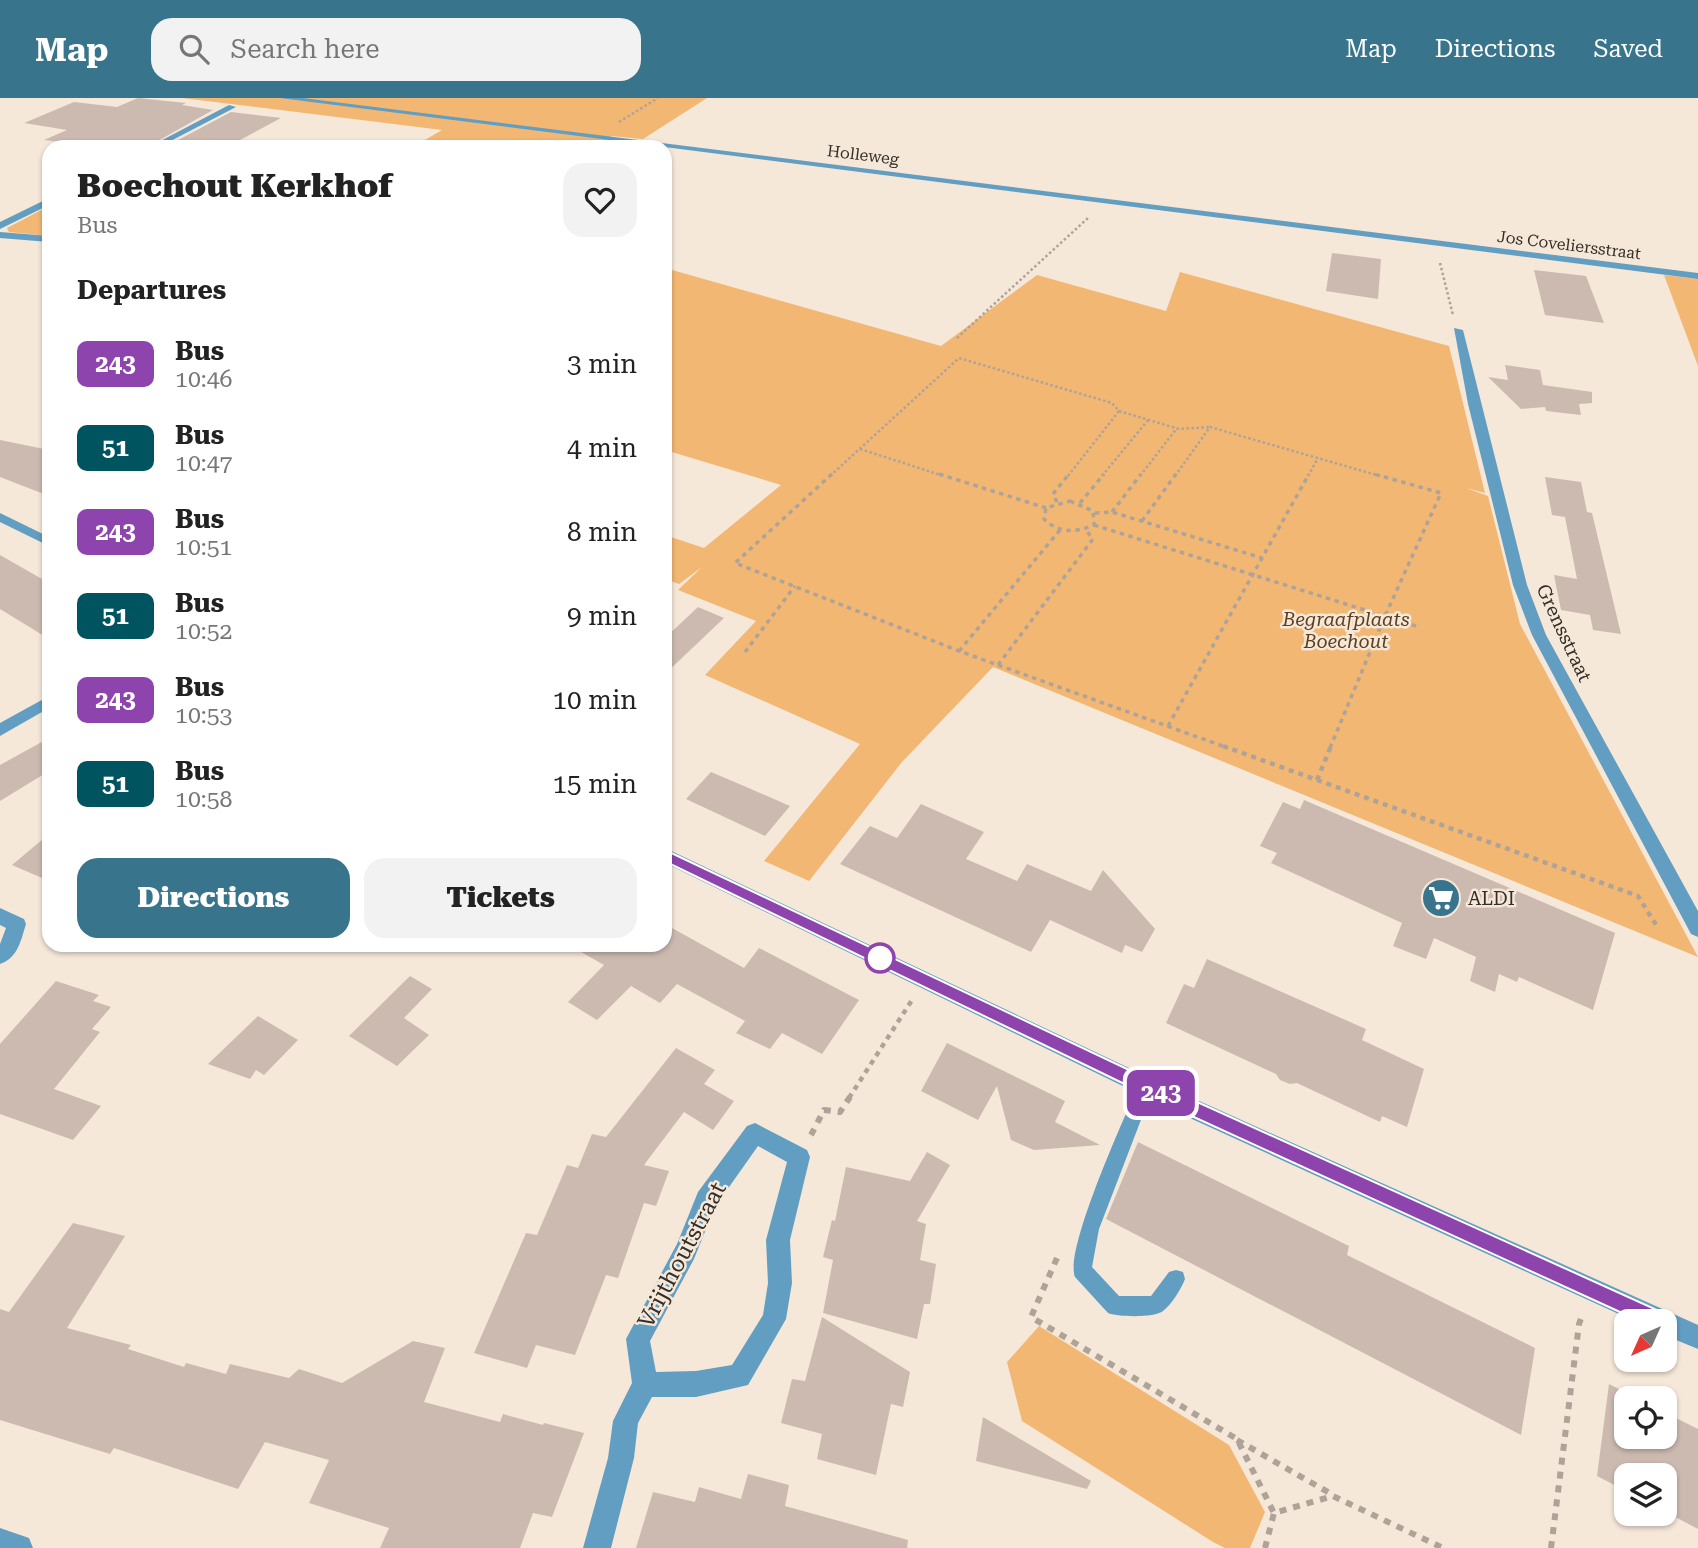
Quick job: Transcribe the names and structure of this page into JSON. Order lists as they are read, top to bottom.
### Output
{
  "streets": {
    "street": [
      "Holleweg",
      "Jos Coveliersstraat",
      "Grensstraat",
      "Vrijthoutstraat"
    ]
  },
  "crossings": [
    ["Holleweg", "Jos Coveliersstraat"]
  ],
  "parks": ["Begraafplaats Boechout"],
  "places": {
    "supermarket": ["ALDI"]
  },
  "lines": ["bus line 243"],
  "north": "bottom left",
  "page": {
    "header": "Map",
    "search": "Search here",
    "nav": ["Map", "Directions", "Saved"],
    "on_map": "243",
    "heading": [
      ["Boechout Kerkhof", "Bus"],
      "Departures"
    ],
    "list": [
      {
        "mark": "243",
        "name": "Bus",
        "note": "10:46",
        "value": "3 min"
      },
      {
        "mark": "51",
        "name": "Bus",
        "note": "10:47",
        "value": "4 min"
      },
      {
        "mark": "243",
        "name": "Bus",
        "note": "10:51",
        "value": "8 min"
      },
      {
        "mark": "51",
        "name": "Bus",
        "note": "10:52",
        "value": "9 min"
      },
      {
        "mark": "243",
        "name": "Bus",
        "note": "10:53",
        "value": "10 min"
      },
      {
        "mark": "51",
        "name": "Bus",
        "note": "10:58",
        "value": "15 min"
      }
    ],
    "buttons": ["Directions", "Tickets"]
  }
}
